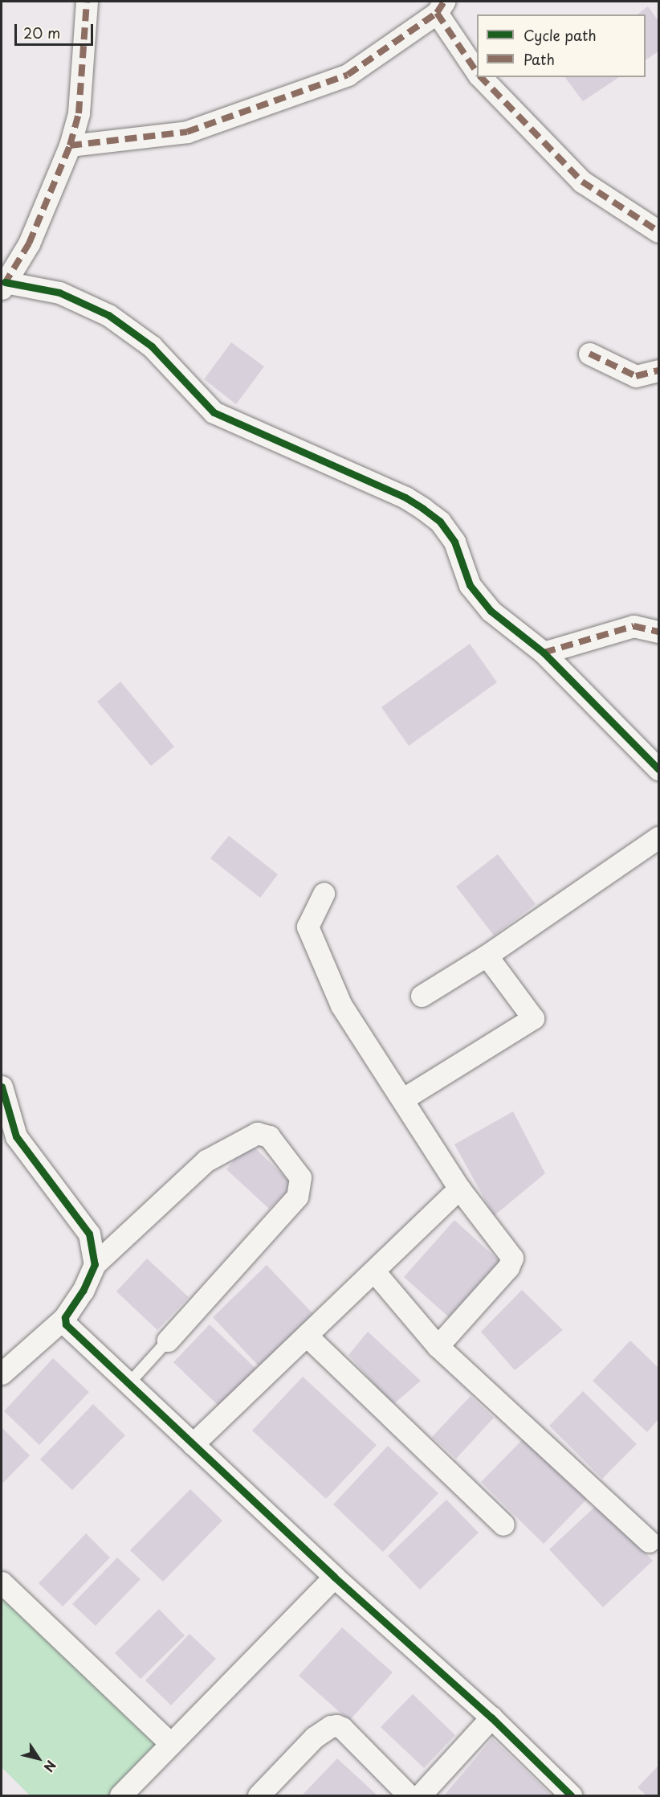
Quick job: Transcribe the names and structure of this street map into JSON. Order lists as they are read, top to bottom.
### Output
{
  "legend": ["Cycle path", "Path"],
  "scale_bar": "20 m",
  "north": "bottom right"
}
